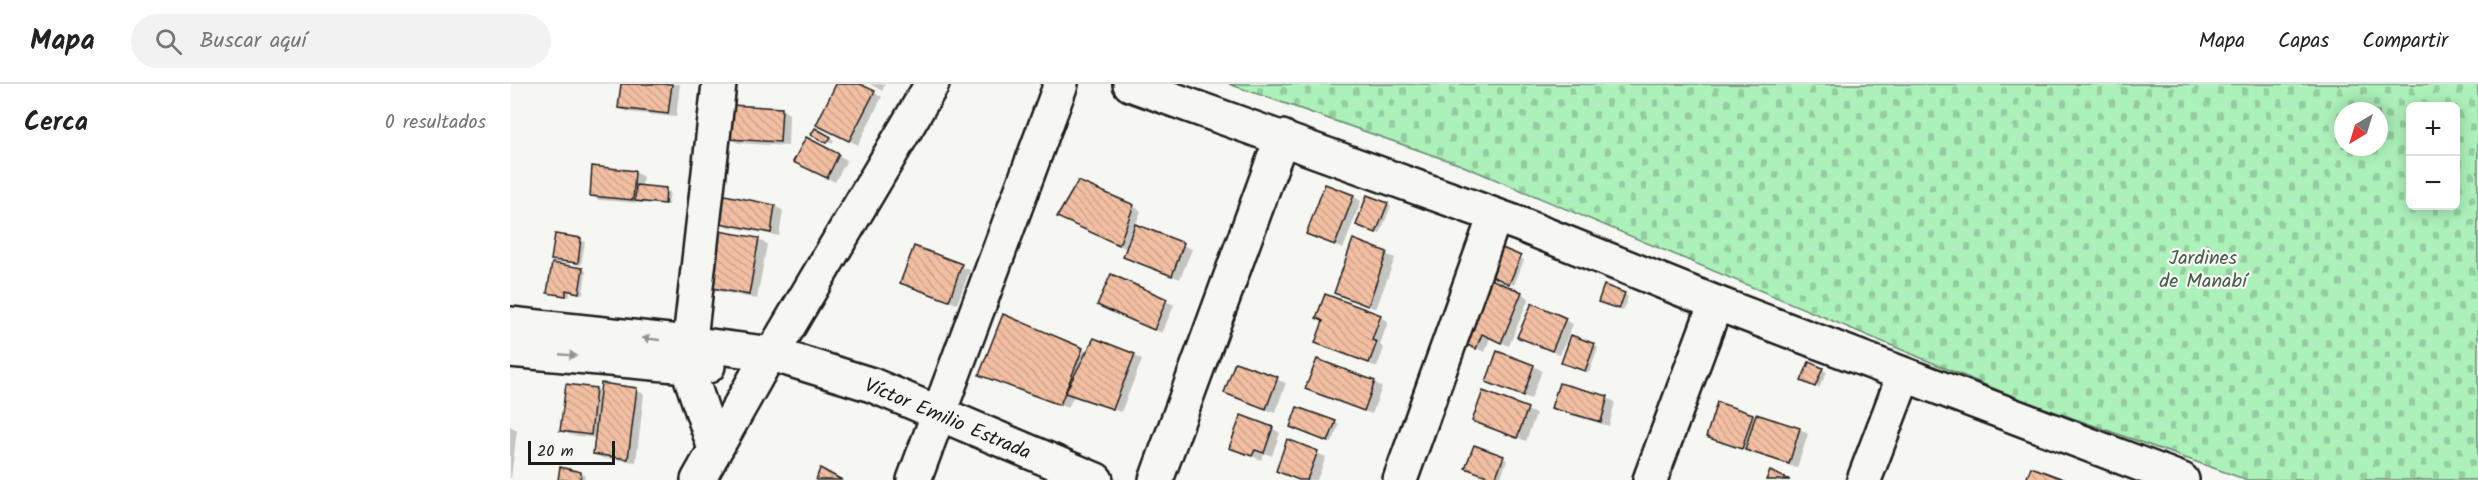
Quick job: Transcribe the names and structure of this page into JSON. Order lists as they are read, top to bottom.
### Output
{
  "streets": {
    "street": ["Víctor Emilio Estrada"]
  },
  "parks": ["Jardines de Manabí"],
  "scale_bar": "20 m",
  "north": "bottom left",
  "page": {
    "header": "Mapa",
    "search": "Buscar aquí",
    "nav": ["Mapa", "Capas", "Compartir"],
    "heading": ["Cerca", "0 resultados"],
    "map_buttons": ["+", "−"],
    "scale": "20 m"
  }
}
